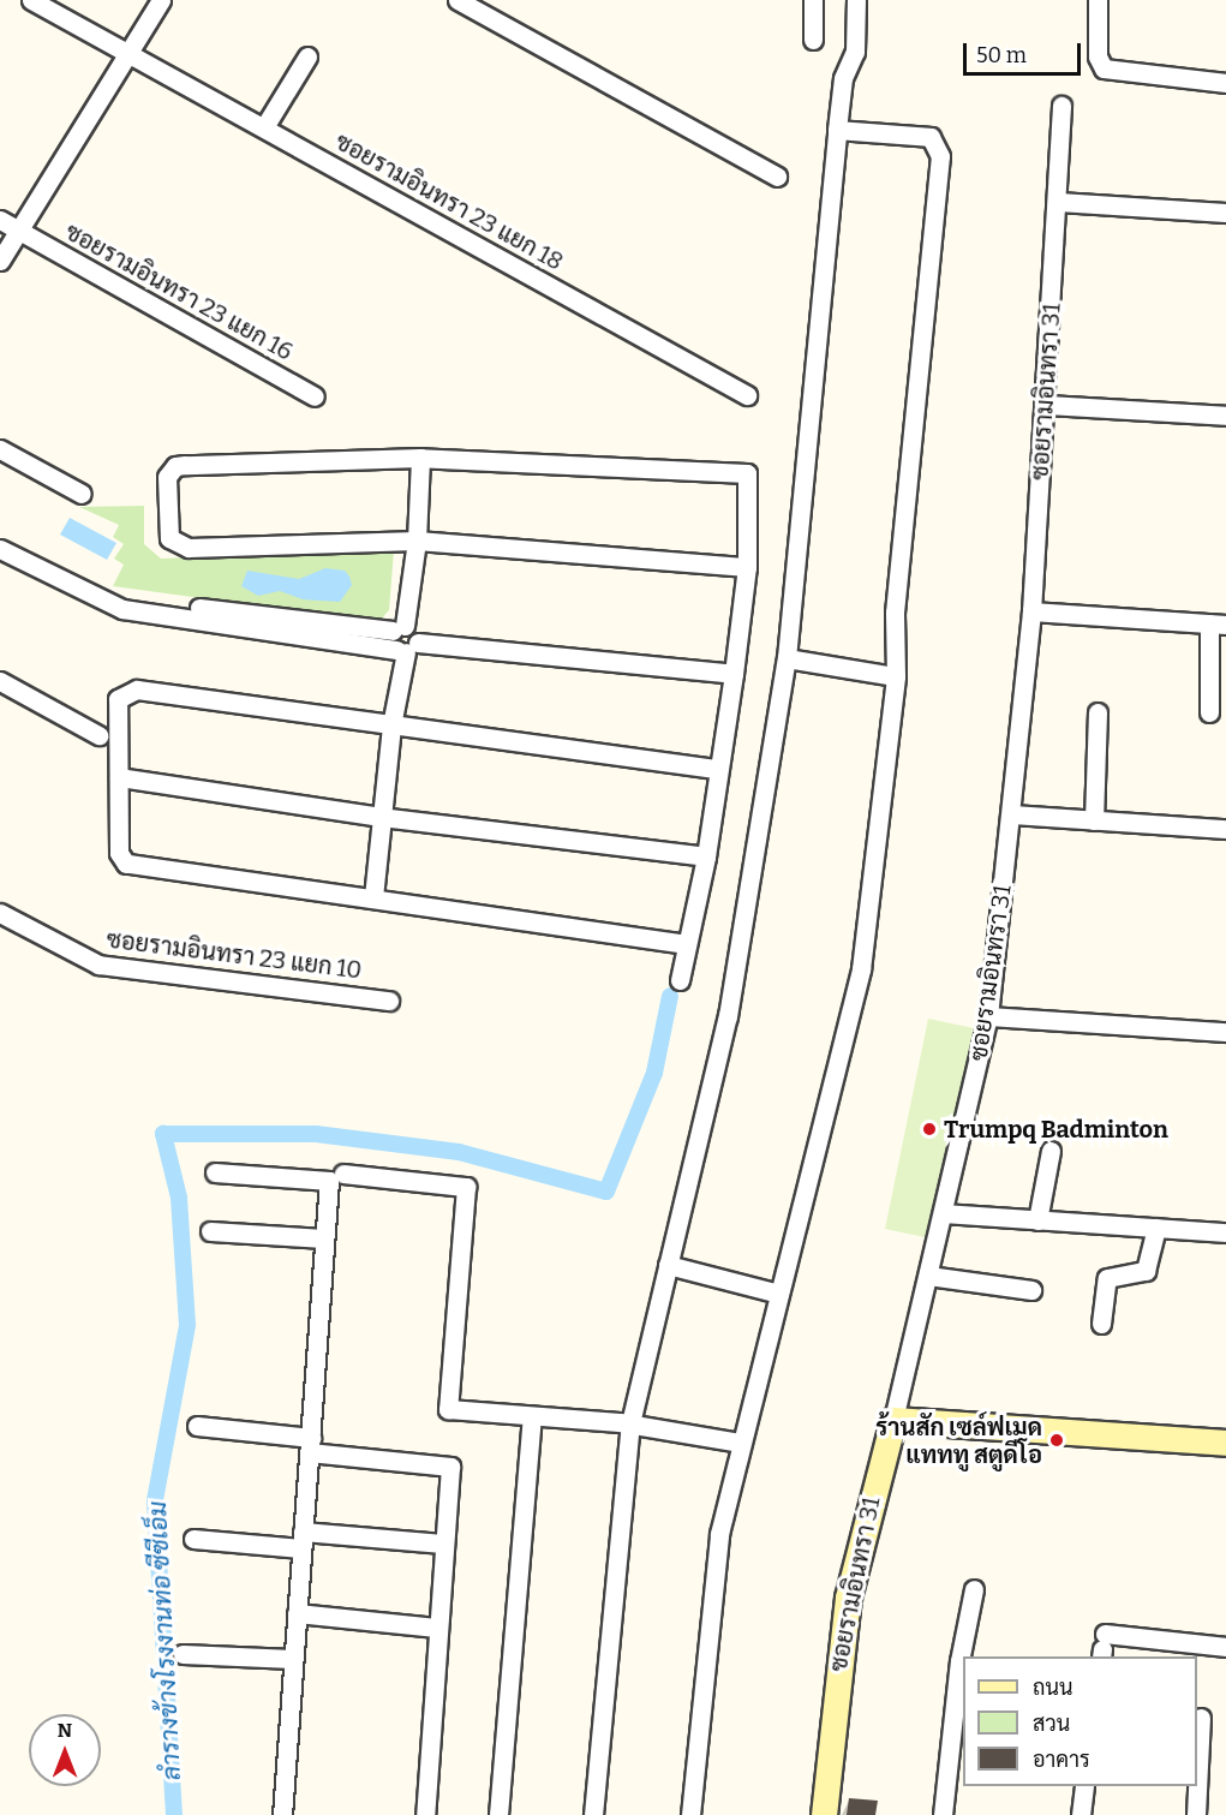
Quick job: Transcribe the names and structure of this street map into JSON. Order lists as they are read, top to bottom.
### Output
{
  "streets": {
    "street": [
      "ซอยรามอินทรา 23 แยก 18",
      "ซอยรามอินทรา 23 แยก 16",
      "ซอยรามอินทรา 31",
      "ซอยรามอินทรา 23 แยก 10"
    ]
  },
  "water": ["ลำรางข้างโรงงานท่อ ซีซีเอ็ม"],
  "places": ["Trumpq Badminton", "ร้านสัก เซล์ฟเมด แทททู สตูดีโอ"],
  "legend": ["ถนน", "สวน", "อาคาร"],
  "scale_bar": "50 m",
  "north": "top"
}
